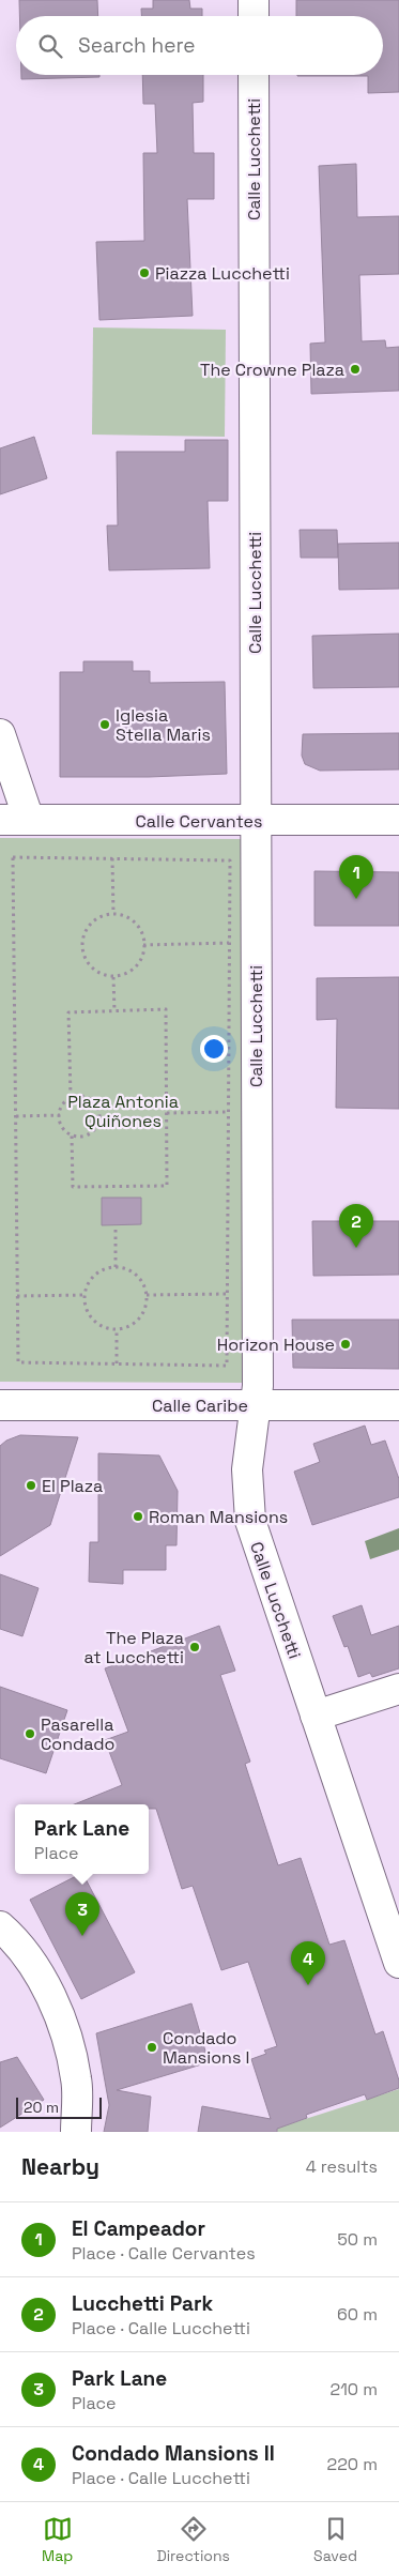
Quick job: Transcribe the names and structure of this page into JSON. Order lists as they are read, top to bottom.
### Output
{
  "streets": {
    "street": ["Calle Lucchetti", "Calle Cervantes", "Calle Caribe"]
  },
  "crossings": [
    ["Calle Lucchetti", "Calle Cervantes"],
    ["Calle Lucchetti", "Calle Caribe"]
  ],
  "parks": ["Plaza Antonia Quiñones"],
  "places": [
    "Piazza Lucchetti",
    "The Crowne Plaza",
    "Iglesia Stella Maris",
    "Horizon House",
    "El Plaza",
    "Roman Mansions",
    "The Plaza at Lucchetti",
    "Pasarella Condado",
    "Condado Mansions I"
  ],
  "scale_bar": "20 m",
  "page": {
    "search": "Search here",
    "pins": [
      "1",
      "2",
      "3",
      "4"
    ],
    "popup": ["Park Lane", "Place"],
    "scale": "20 m",
    "heading": ["Nearby", "4 results"],
    "list": [
      {
        "mark": "1",
        "name": "El Campeador",
        "note": "Place · Calle Cervantes",
        "value": "50 m"
      },
      {
        "mark": "2",
        "name": "Lucchetti Park",
        "note": "Place · Calle Lucchetti",
        "value": "60 m"
      },
      {
        "mark": "3",
        "name": "Park Lane",
        "note": "Place",
        "value": "210 m"
      },
      {
        "mark": "4",
        "name": "Condado Mansions II",
        "note": "Place · Calle Lucchetti",
        "value": "220 m"
      }
    ],
    "nav": ["Map", "Directions", "Saved"]
  }
}
